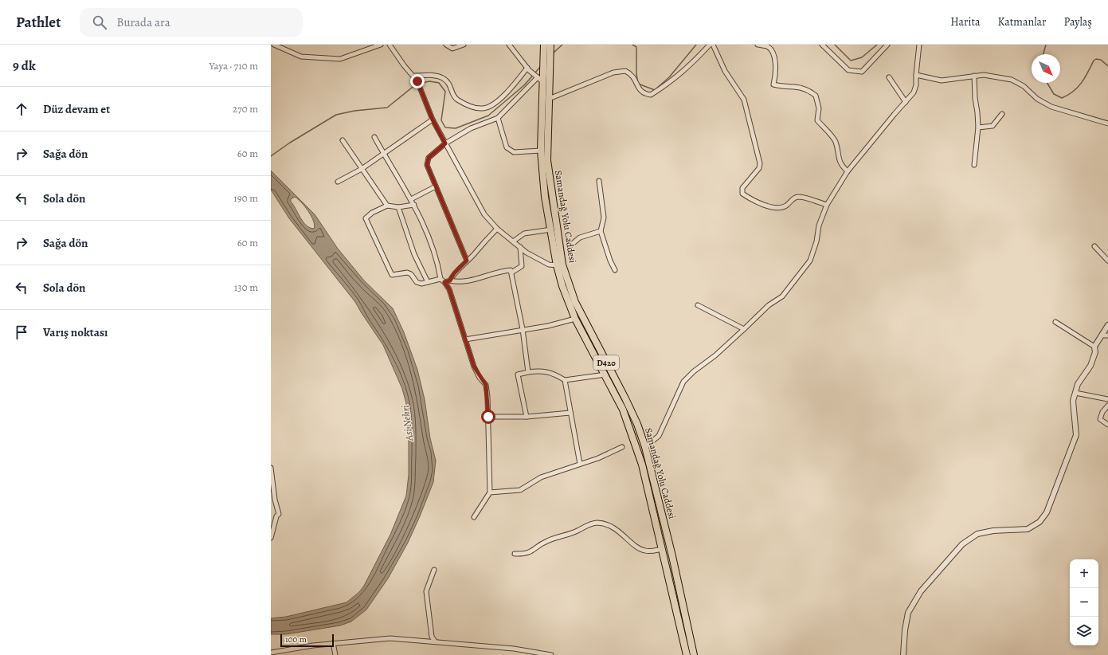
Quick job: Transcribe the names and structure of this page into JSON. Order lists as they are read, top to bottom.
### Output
{
  "streets": {
    "highway": ["Samandağ Yolu Caddesi", "D420"]
  },
  "water": ["Asi Nehri"],
  "scale_bar": "100 m",
  "north": "bottom right",
  "page": {
    "header": "Pathlet",
    "search": "Burada ara",
    "nav": ["Harita", "Katmanlar", "Paylaş"],
    "heading": ["9 dk", "Yaya · 710 m"],
    "list": [
      ["Düz devam et", "270 m"],
      ["Sağa dön", "60 m"],
      ["Sola dön", "190 m"],
      ["Sağa dön", "60 m"],
      ["Sola dön", "130 m"],
      "Varış noktası"
    ],
    "map_buttons": ["+", "−"],
    "scale": "100 m"
  }
}
